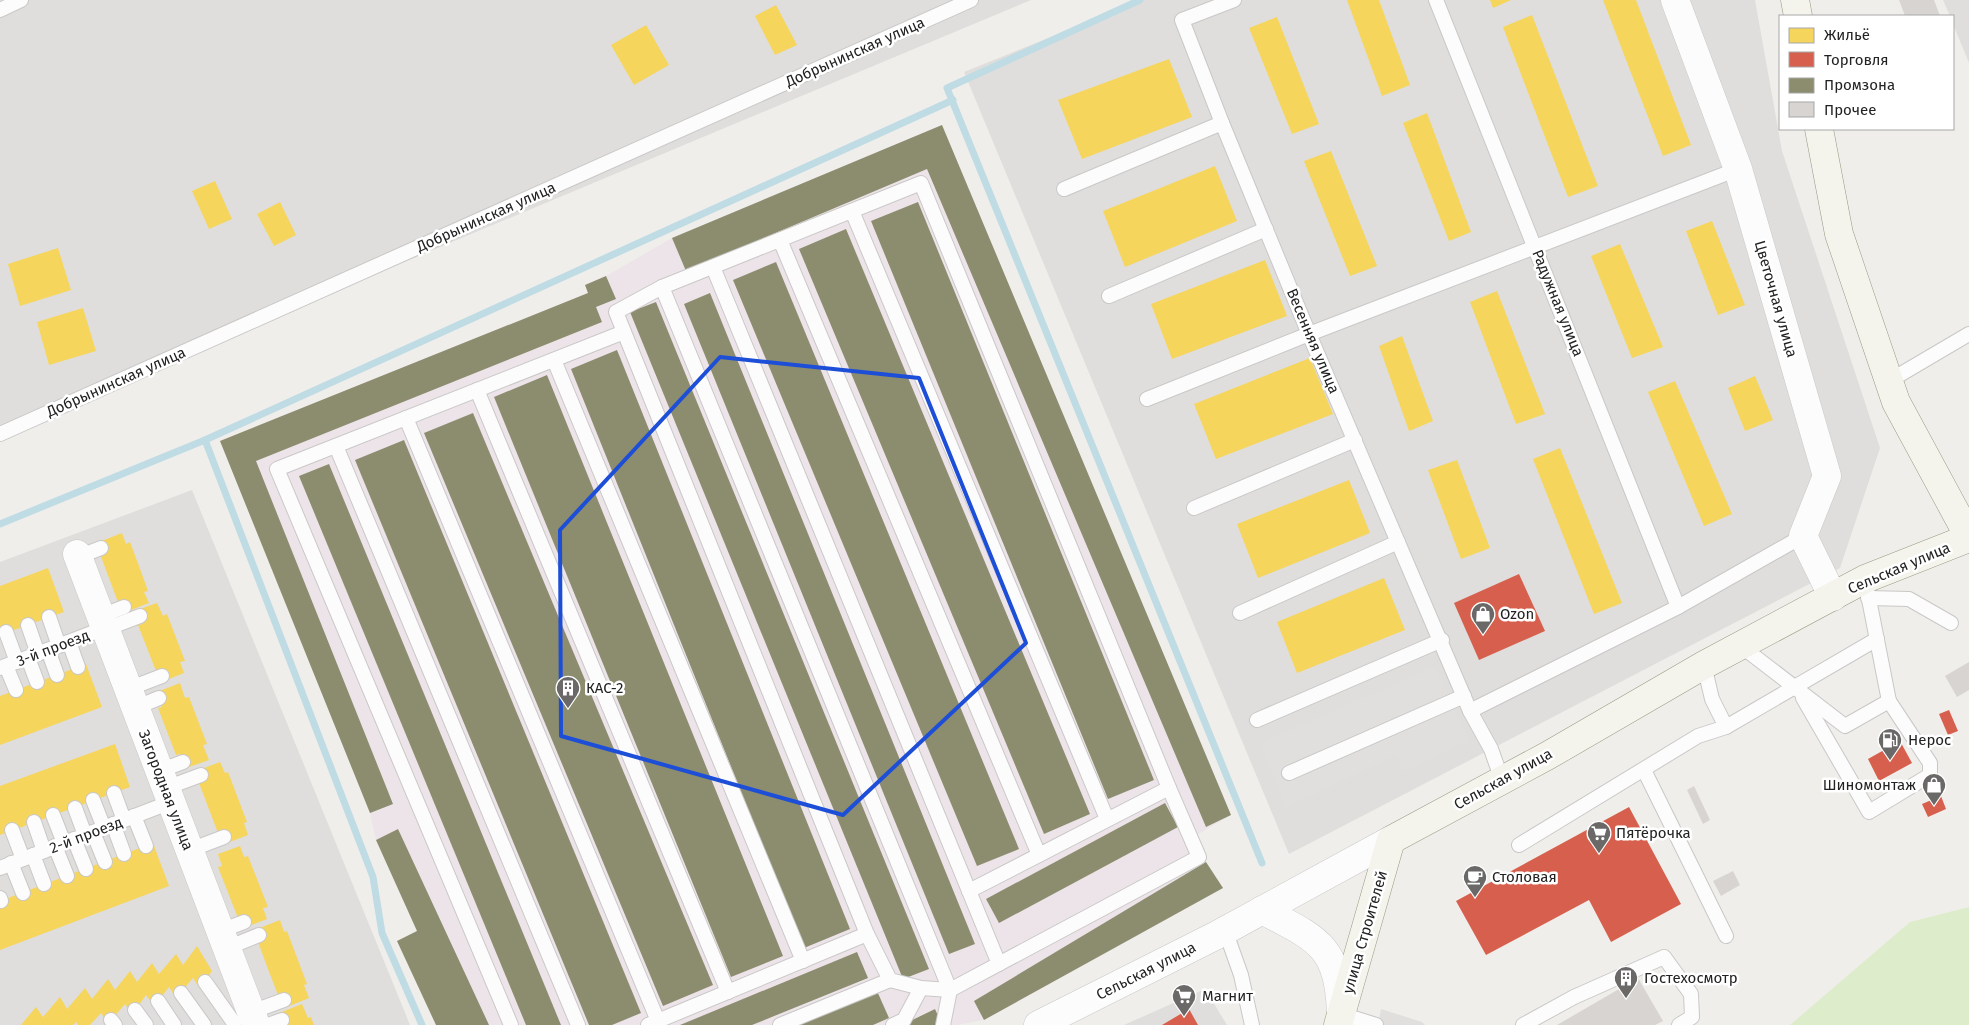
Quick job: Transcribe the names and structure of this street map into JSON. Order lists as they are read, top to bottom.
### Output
{
  "streets": {
    "main road": ["Сельская улица", "улица Строителей"],
    "street": ["Цветочная улица", "Загородная улица"],
    "lane": [
      "Добрынинская улица",
      "Радужная улица",
      "Весенняя улица",
      "3-й проезд",
      "2-й проезд"
    ]
  },
  "crossings": [
    ["Весенняя улица", "Сельская улица"],
    ["Сельская улица", "улица Строителей"],
    ["3-й проезд", "Загородная улица"],
    ["Загородная улица", "2-й проезд"]
  ],
  "places": {
    "shop": ["Ozon", "Шиномонтаж"],
    "building": ["КАС-2", "Гостехосмотр"],
    "fuel station": ["Нерос"],
    "supermarket": ["Пятёрочка", "Магнит"],
    "cafe": ["Столовая"]
  },
  "legend": [
    "Жильё",
    "Торговля",
    "Промзона",
    "Прочее"
  ]
}
